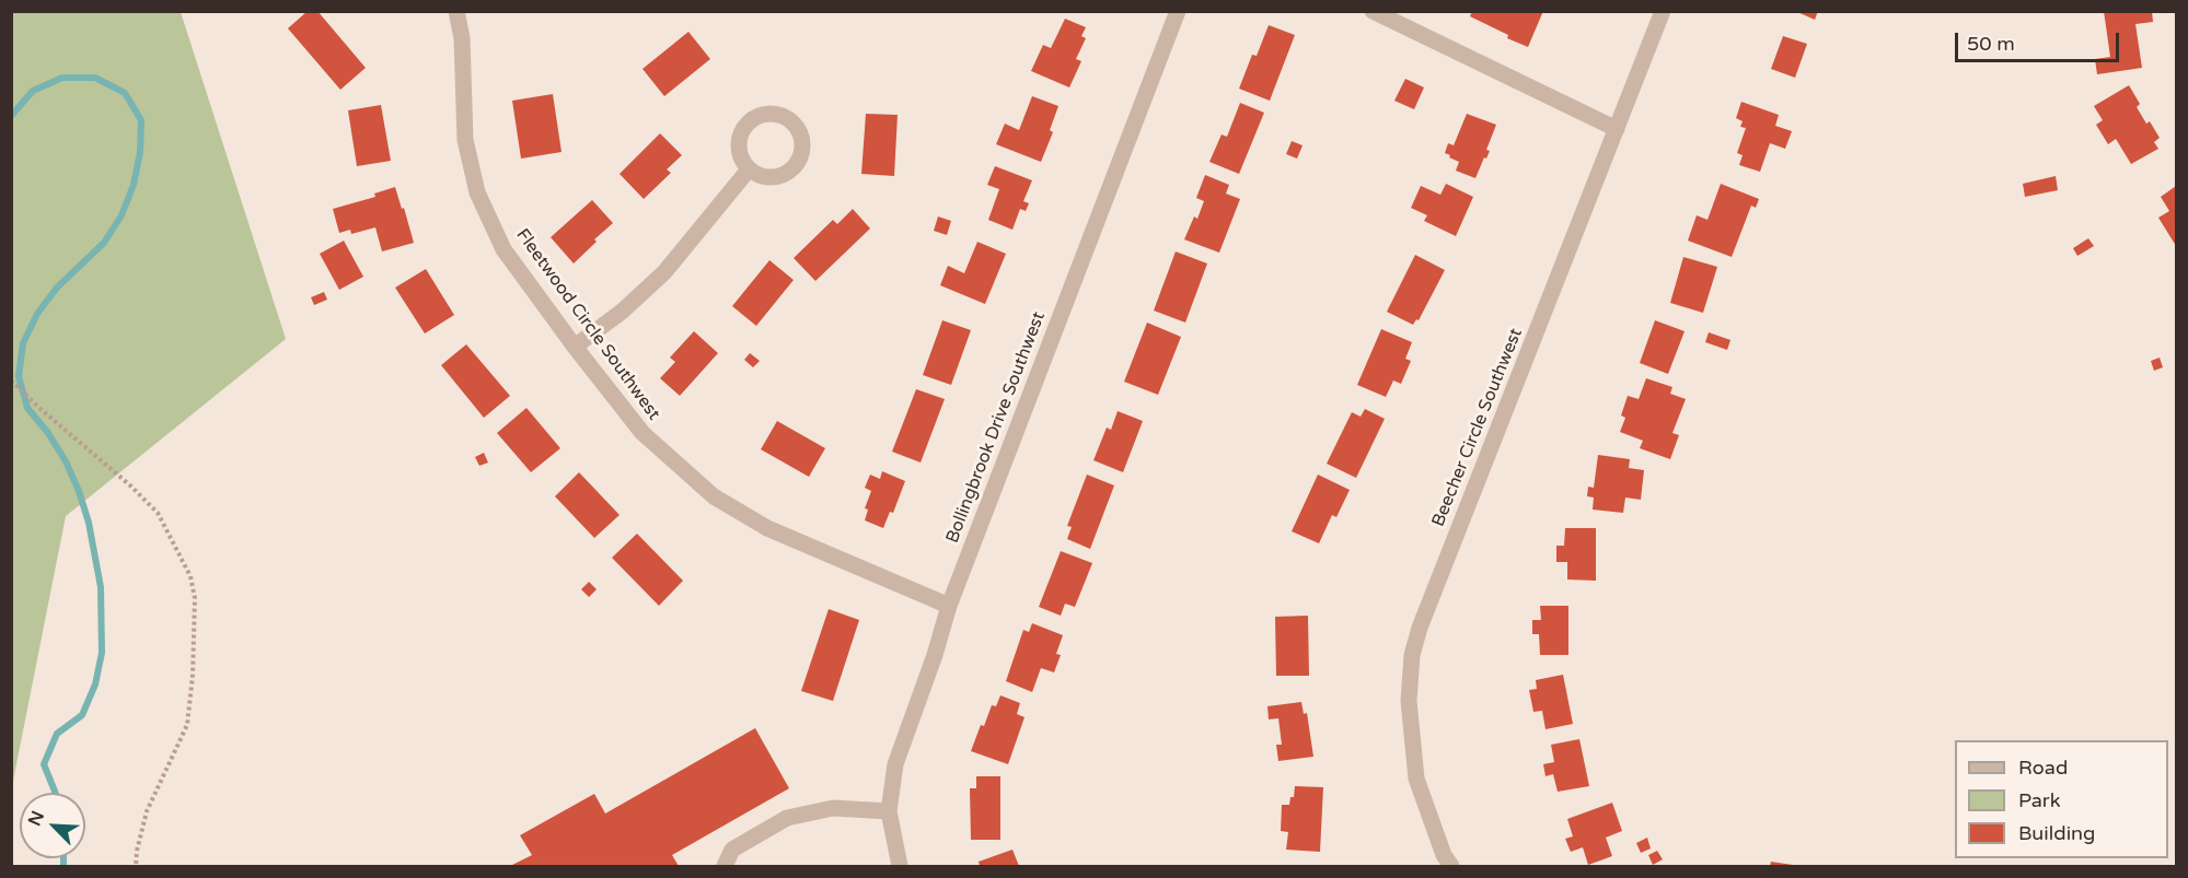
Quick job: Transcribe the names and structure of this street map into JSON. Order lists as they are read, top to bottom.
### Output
{
  "streets": {
    "street": ["Fleetwood Circle Southwest", "Bollingbrook Drive Southwest", "Beecher Circle Southwest"]
  },
  "crossings": [
    ["Fleetwood Circle Southwest", "Bollingbrook Drive Southwest"]
  ],
  "legend": ["Road", "Park", "Building"],
  "scale_bar": "50 m",
  "north": "top left"
}
